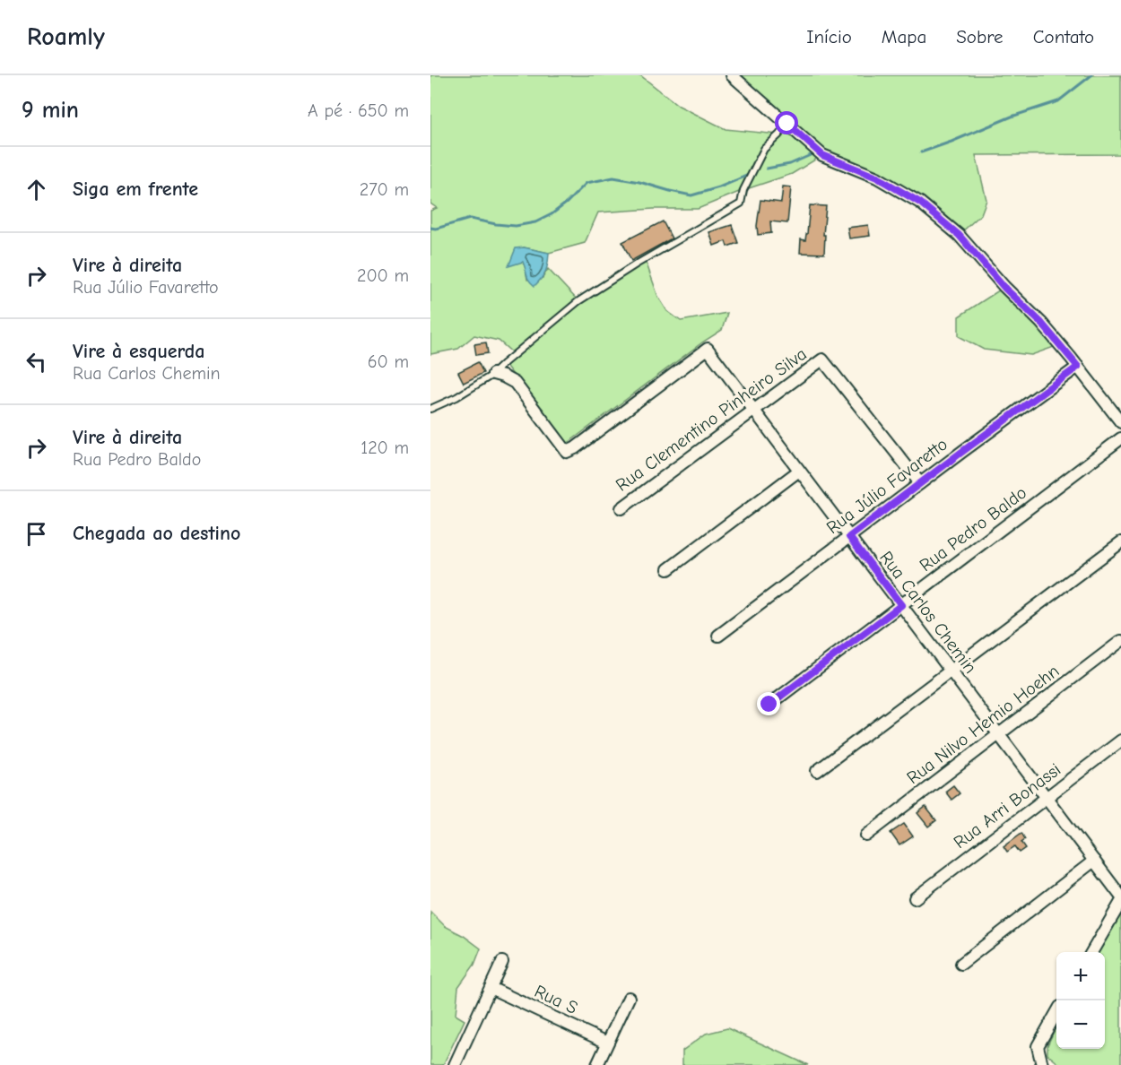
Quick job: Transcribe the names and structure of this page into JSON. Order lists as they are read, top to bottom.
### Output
{
  "streets": {
    "street": [
      "Rua Clementino Pinheiro Silva",
      "Rua Júlio Favaretto",
      "Rua Pedro Baldo",
      "Rua Carlos Chemin",
      "Rua Nilvo Hemio Hoehn",
      "Rua Arri Bonassi",
      "Rua S"
    ]
  },
  "crossings": [
    ["Rua Clementino Pinheiro Silva", "Rua Júlio Favaretto"],
    ["Rua Clementino Pinheiro Silva", "Rua Carlos Chemin"],
    ["Rua Júlio Favaretto", "Rua Carlos Chemin"],
    ["Rua Pedro Baldo", "Rua Carlos Chemin"],
    ["Rua Carlos Chemin", "Rua Nilvo Hemio Hoehn"],
    ["Rua Carlos Chemin", "Rua Arri Bonassi"]
  ],
  "page": {
    "header": "Roamly",
    "nav": [
      "Início",
      "Mapa",
      "Sobre",
      "Contato"
    ],
    "heading": ["9 min", "A pé · 650 m"],
    "list": [
      ["Siga em frente", "270 m"],
      ["Vire à direita", "Rua Júlio Favaretto", "200 m"],
      ["Vire à esquerda", "Rua Carlos Chemin", "60 m"],
      ["Vire à direita", "Rua Pedro Baldo", "120 m"],
      "Chegada ao destino"
    ],
    "map_buttons": ["+", "−"]
  }
}
